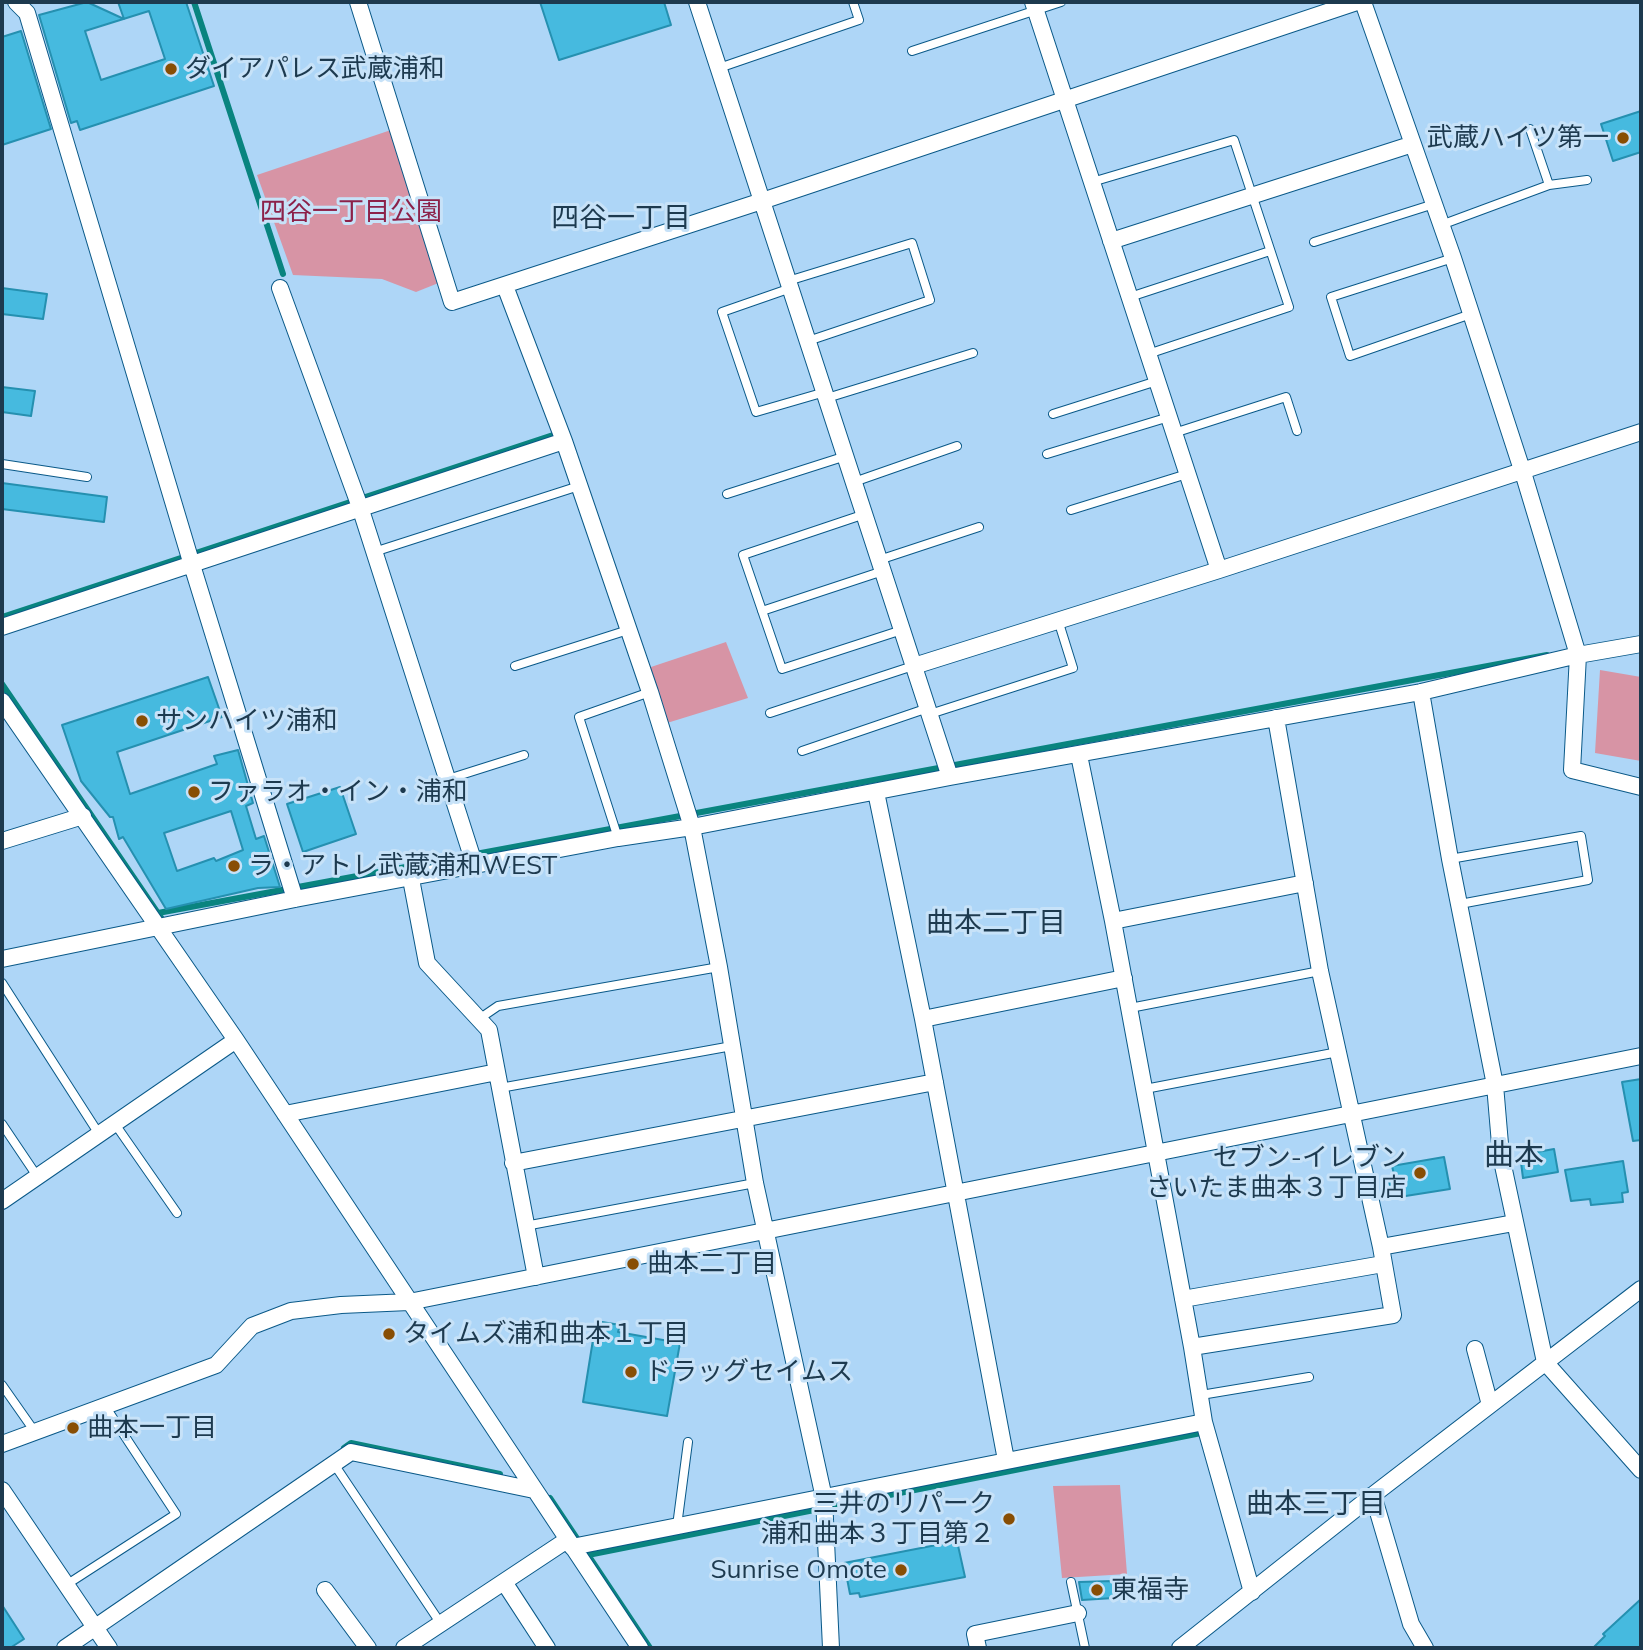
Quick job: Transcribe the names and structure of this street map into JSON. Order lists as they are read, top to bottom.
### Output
{
  "districts": [
    "四谷一丁目",
    "曲本二丁目",
    "曲本",
    "曲本三丁目"
  ],
  "parks": ["四谷一丁目公園"],
  "places": [
    "ダイアパレス武蔵浦和",
    "武蔵ハイツ第一",
    "サンハイツ浦和",
    "ファラオ・イン・浦和",
    "ラ・アトレ武蔵浦和WEST",
    "セブン-イレブン さいたま曲本３丁目店",
    "曲本二丁目",
    "タイムズ浦和曲本１丁目",
    "ドラッグセイムス",
    "曲本一丁目",
    "三井のリパーク 浦和曲本３丁目第２",
    "Sunrise Omote",
    "東福寺"
  ]
}
